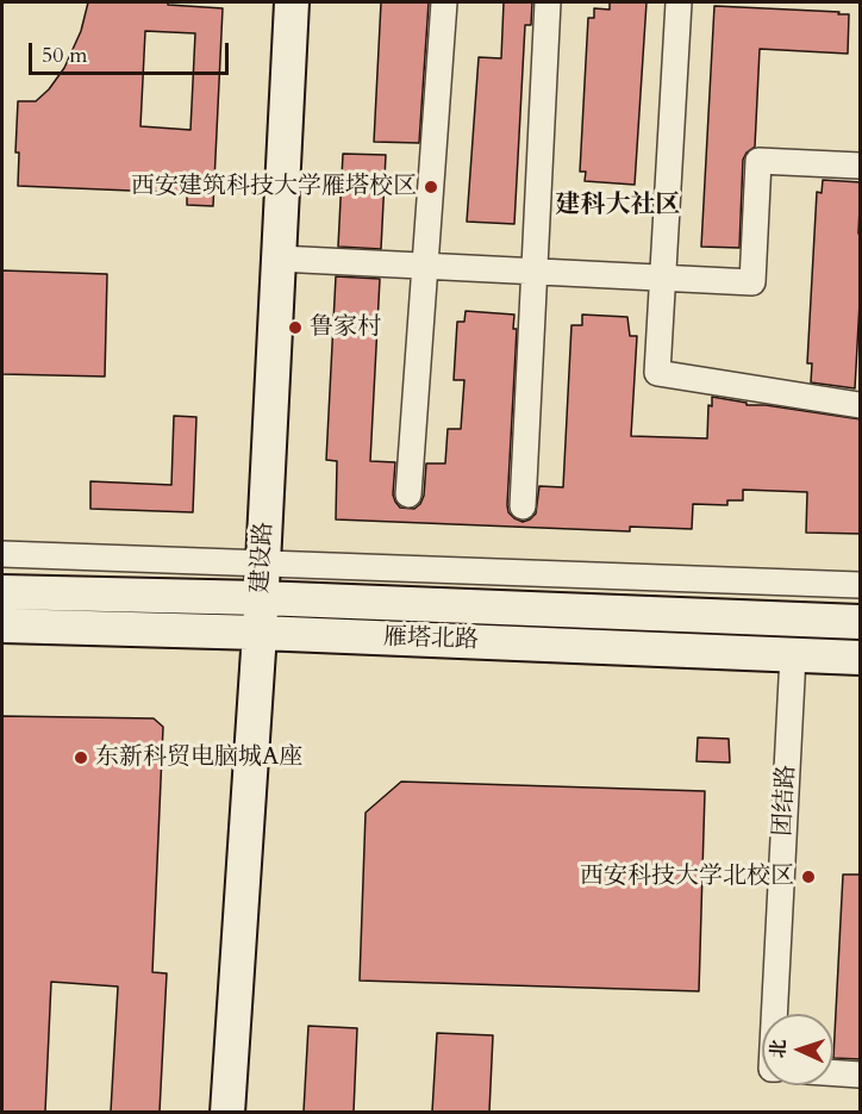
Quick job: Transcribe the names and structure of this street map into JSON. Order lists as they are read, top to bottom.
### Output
{
  "streets": {
    "main road": ["建设路", "雁塔北路"],
    "street": ["团结路"]
  },
  "crossings": [
    ["建设路", "雁塔北路"],
    ["雁塔北路", "团结路"]
  ],
  "districts": ["建科大社区"],
  "places": [
    "西安建筑科技大学雁塔校区",
    "鲁家村",
    "东新科贸电脑城A座",
    "西安科技大学北校区"
  ],
  "scale_bar": "50 m",
  "north": "left"
}
